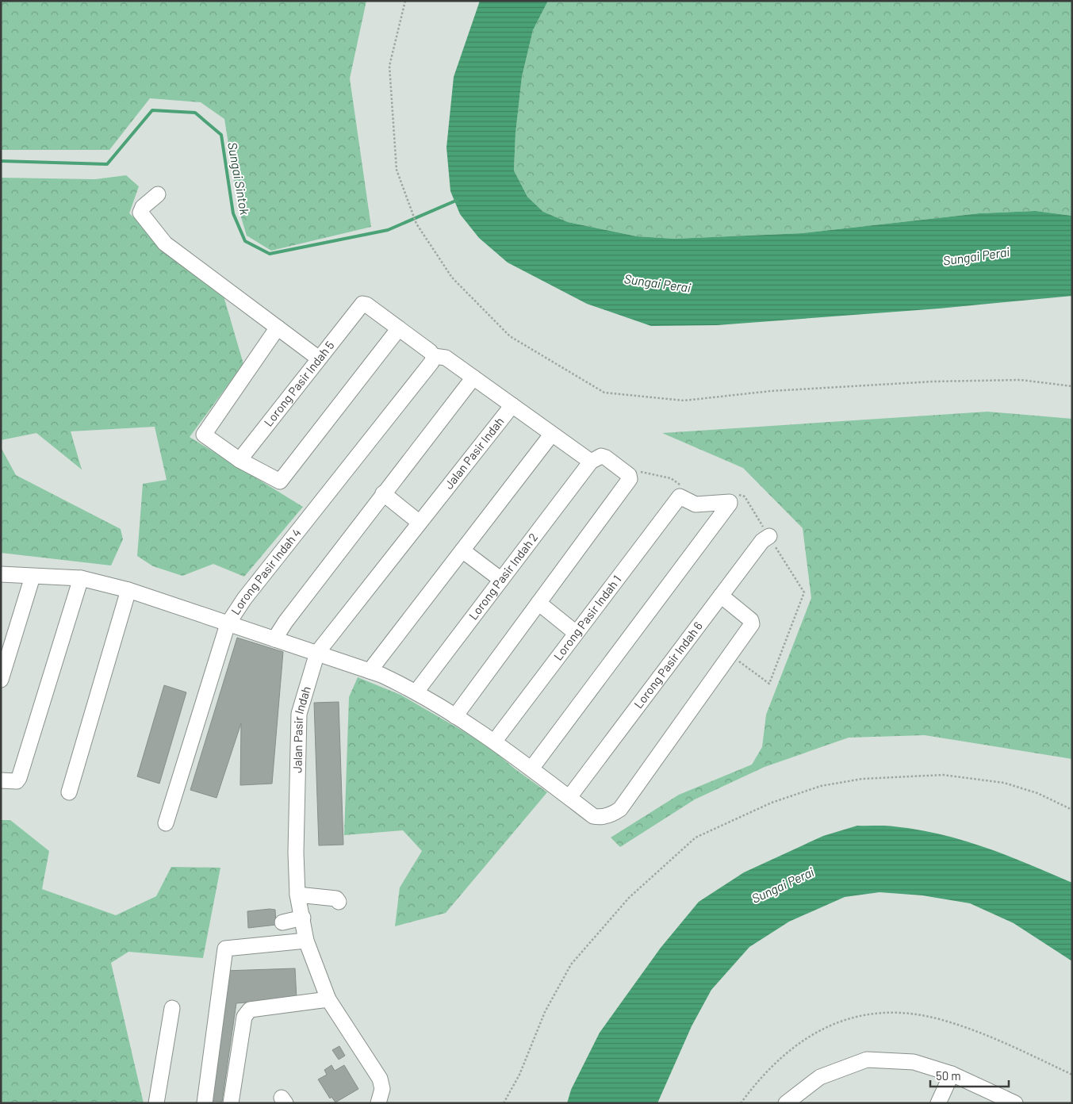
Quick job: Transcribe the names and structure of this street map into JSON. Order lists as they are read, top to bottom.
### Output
{
  "streets": {
    "street": [
      "Lorong Pasir Indah 5",
      "Jalan Pasir Indah",
      "Lorong Pasir Indah 4",
      "Lorong Pasir Indah 2",
      "Lorong Pasir Indah 1",
      "Lorong Pasir Indah 6"
    ]
  },
  "water": ["Sungai Sintok", "Sungai Perai"],
  "scale_bar": "50 m"
}
